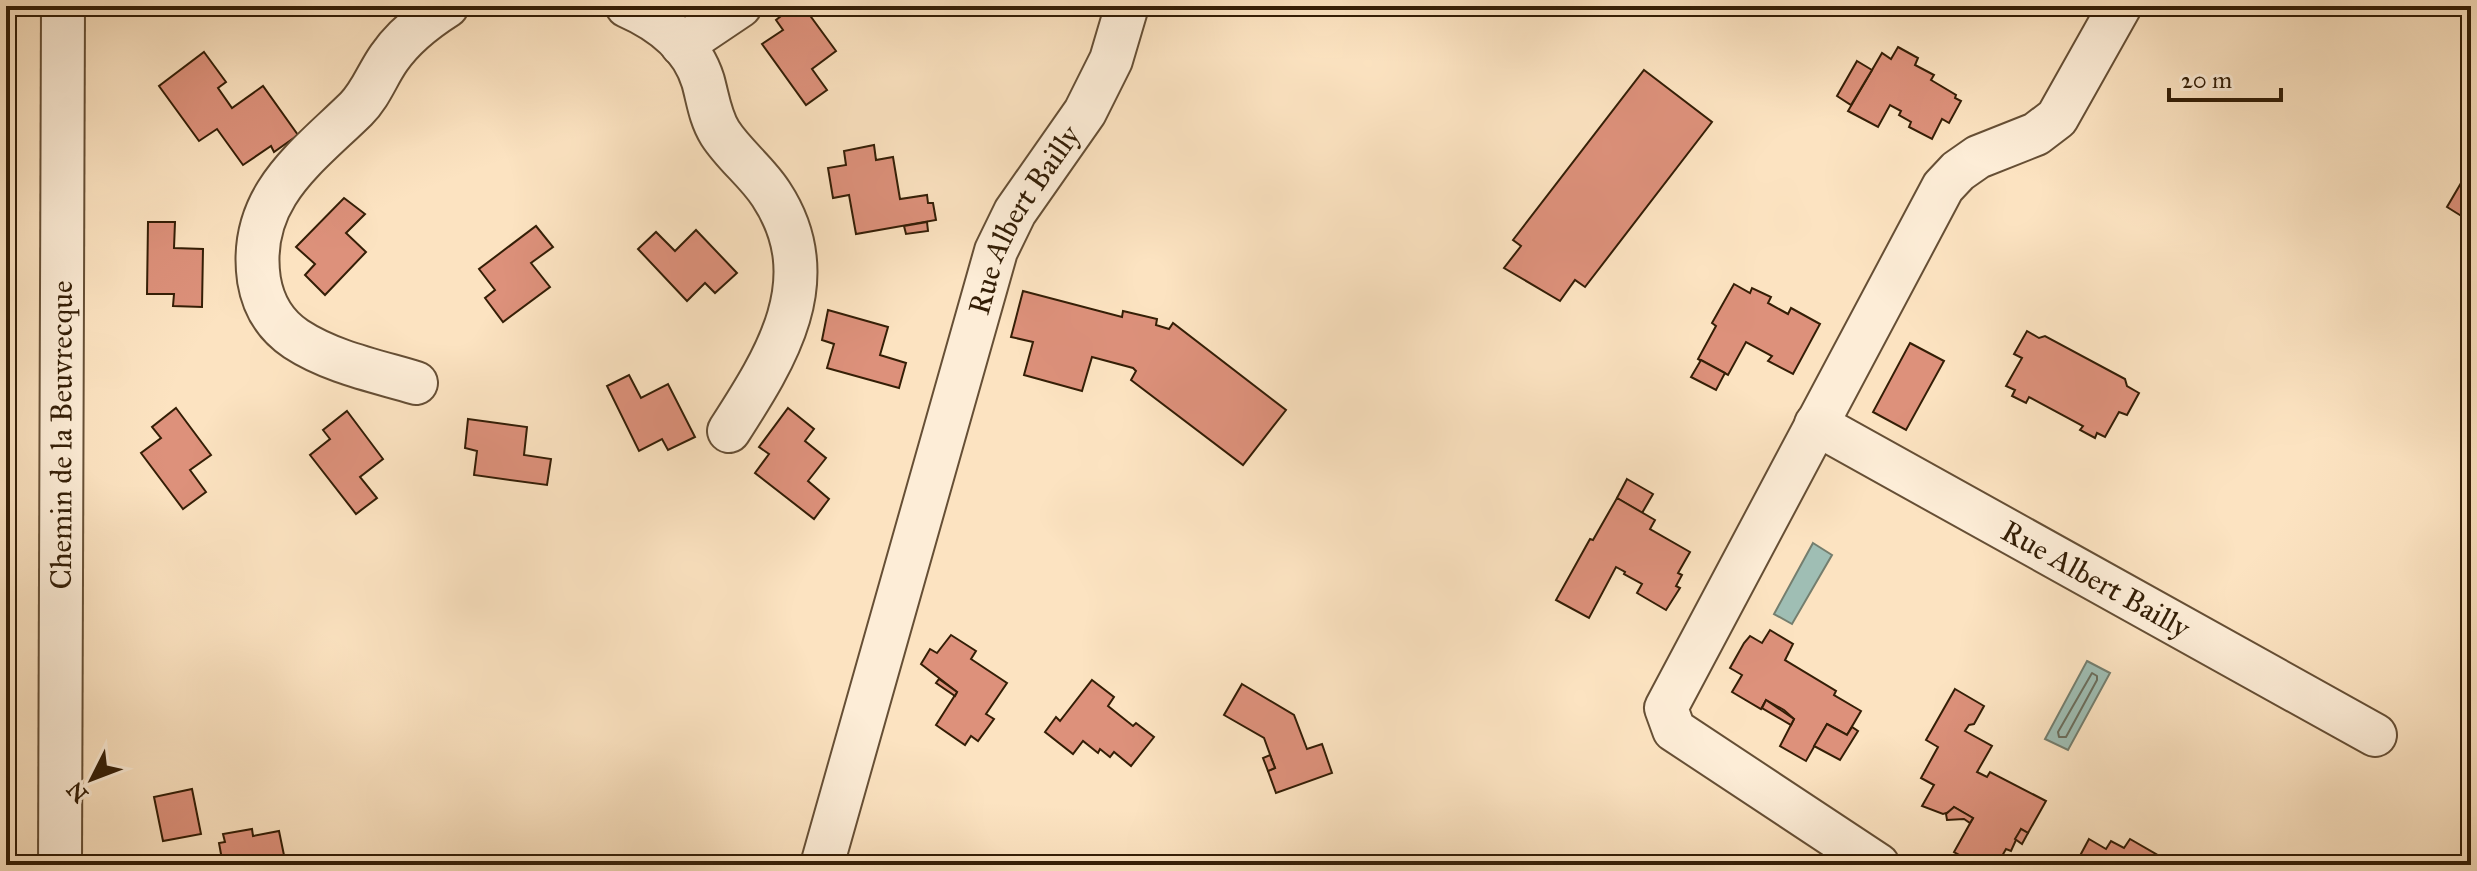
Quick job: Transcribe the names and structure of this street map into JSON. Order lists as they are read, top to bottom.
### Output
{
  "streets": {
    "street": ["Rue Albert Bailly", "Chemin de la Beuvrecque"]
  },
  "scale_bar": "20 m",
  "north": "bottom left"
}
